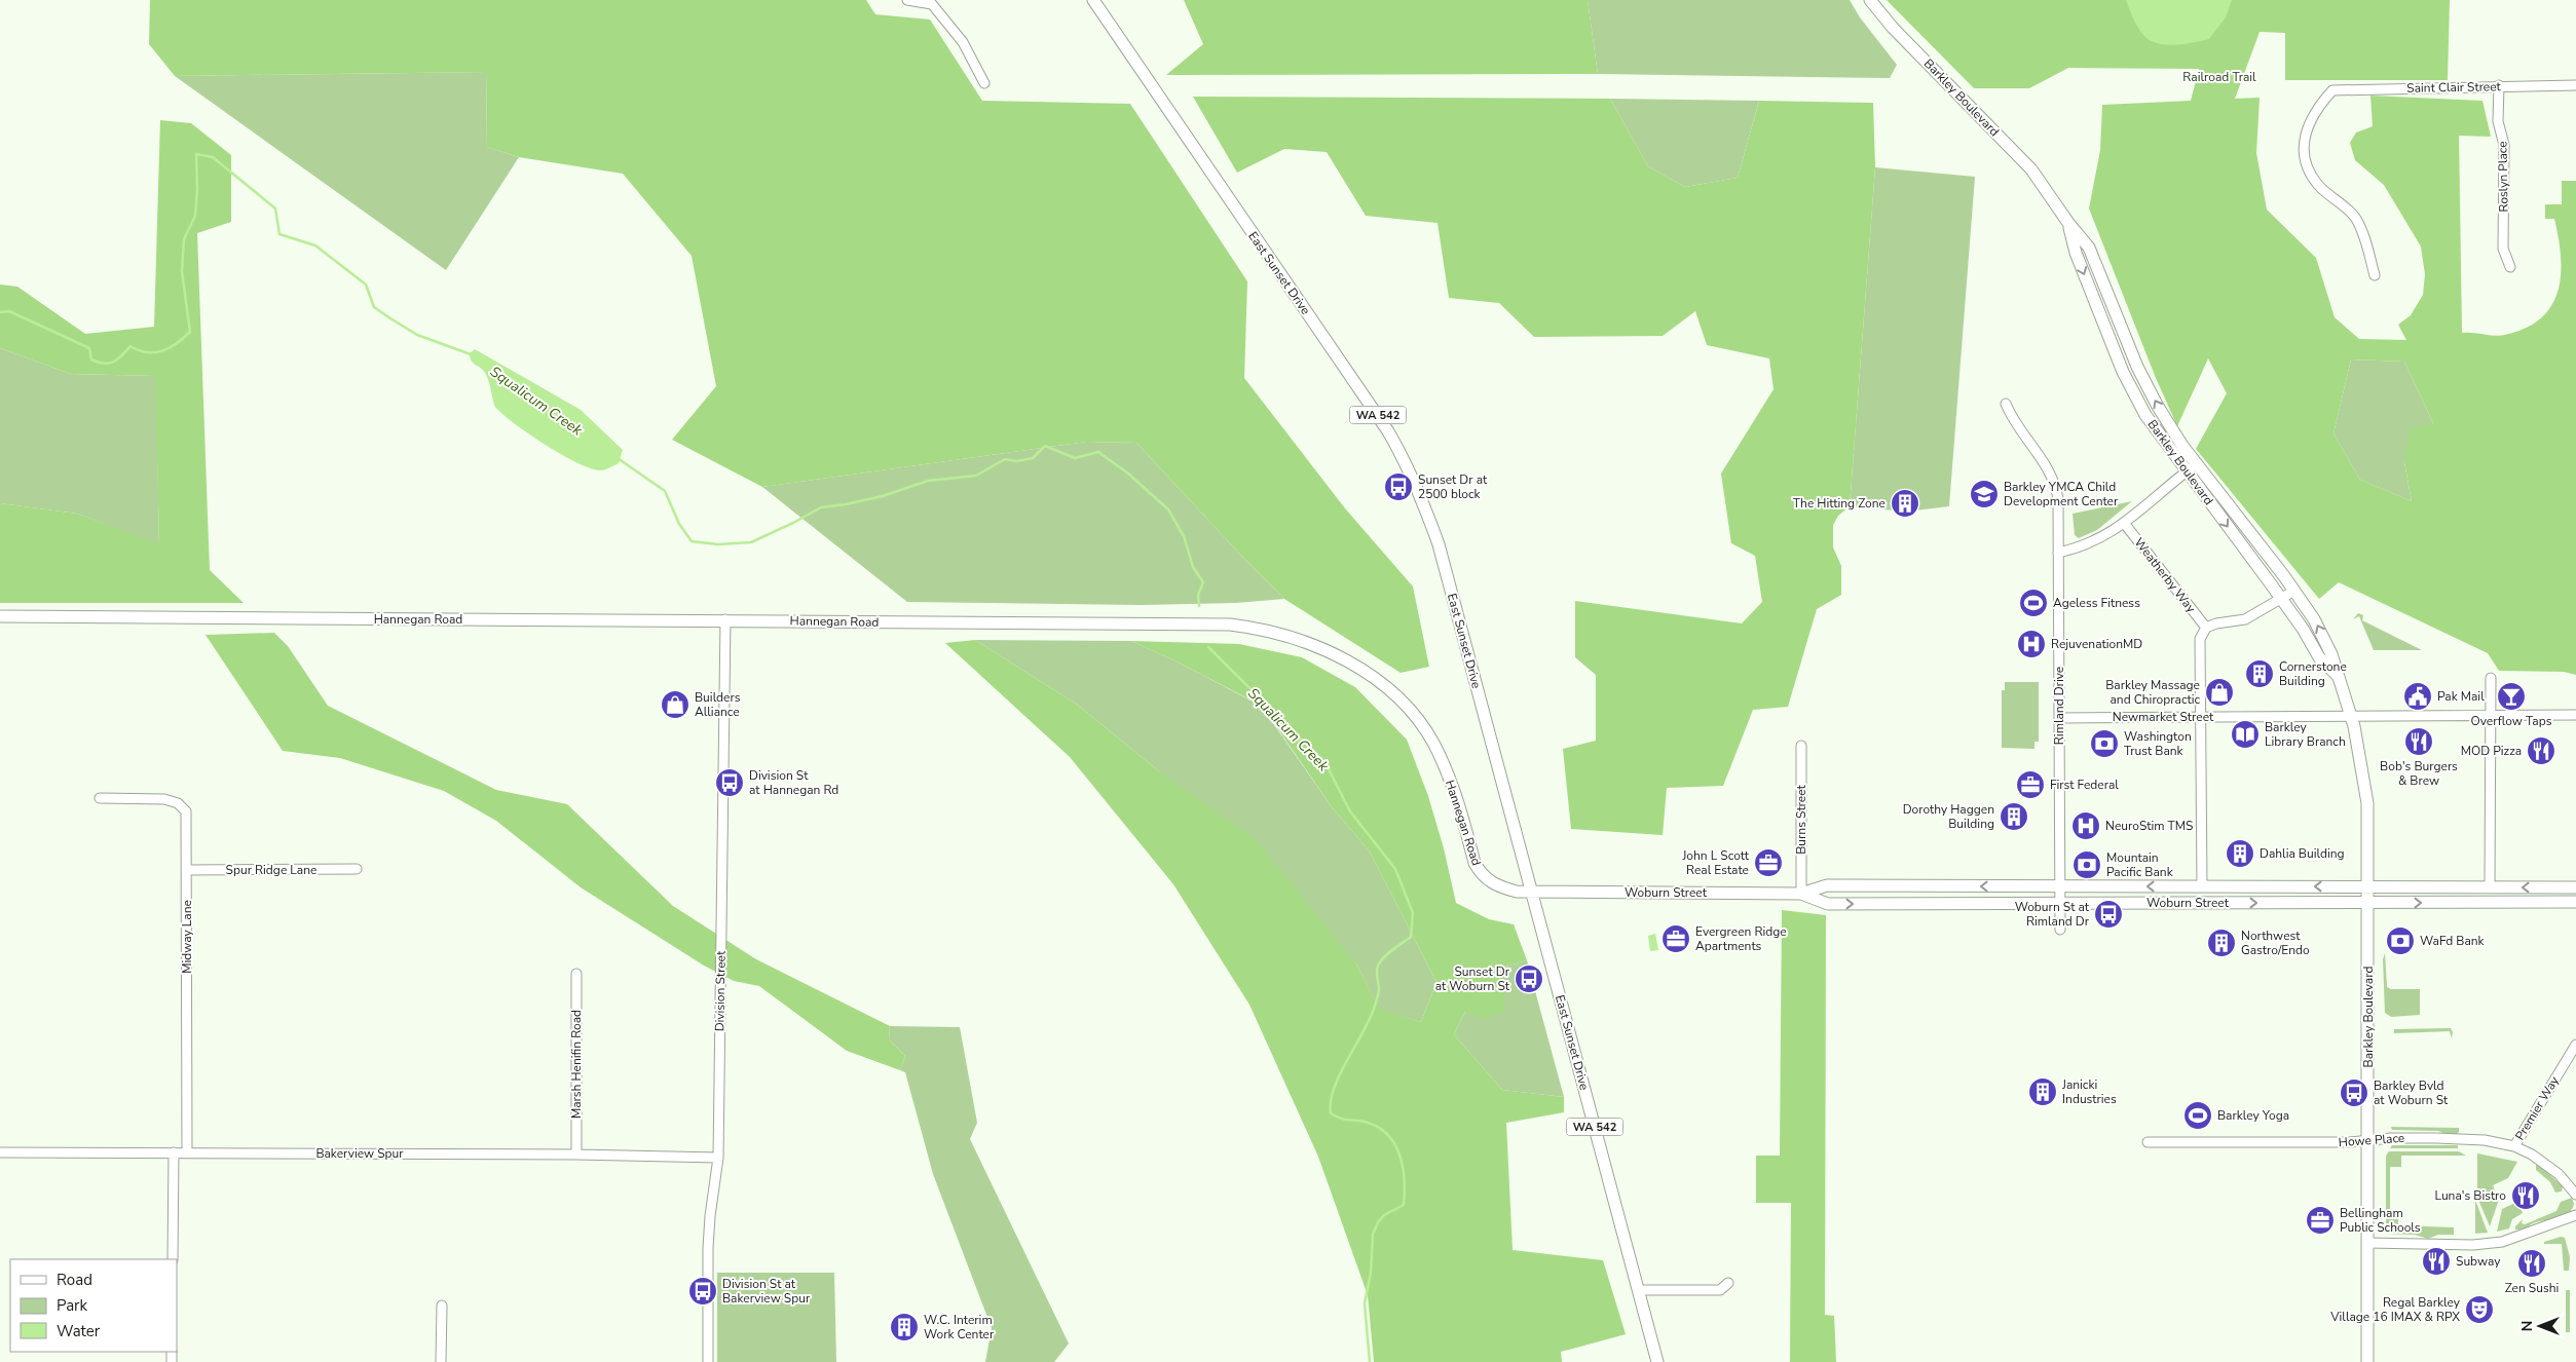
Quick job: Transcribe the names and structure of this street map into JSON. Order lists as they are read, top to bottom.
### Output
{
  "streets": {
    "main road": [
      "Barkley Boulevard",
      "East Sunset Drive",
      "WA 542",
      "Hannegan Road",
      "Woburn Street"
    ],
    "street": [
      "Saint Clair Street",
      "Roslyn Place",
      "Weatherby Way",
      "Rimland Drive",
      "Newmarket Street",
      "Burns Street",
      "Spur Ridge Lane",
      "Midway Lane",
      "Division Street",
      "Marsh Henifin Road",
      "Premier Way",
      "Howe Place",
      "Bakerview Spur"
    ]
  },
  "crossings": [
    ["Saint Clair Street", "Roslyn Place"],
    ["Barkley Boulevard", "Newmarket Street"],
    ["Barkley Boulevard", "Woburn Street"],
    ["Barkley Boulevard", "Howe Place"],
    ["East Sunset Drive", "Hannegan Road"],
    ["East Sunset Drive", "Woburn Street"],
    ["Hannegan Road", "Woburn Street"],
    ["Hannegan Road", "Division Street"],
    ["Rimland Drive", "Newmarket Street"],
    ["Rimland Drive", "Woburn Street"],
    ["Burns Street", "Woburn Street"],
    ["Spur Ridge Lane", "Midway Lane"],
    ["Midway Lane", "Bakerview Spur"],
    ["Division Street", "Bakerview Spur"],
    ["Marsh Henifin Road", "Bakerview Spur"],
    ["Premier Way", "Howe Place"]
  ],
  "water": ["Squalicum Creek"],
  "parks": ["Railroad Trail"],
  "places": {
    "bus stop": [
      "Sunset Dr at 2500 block",
      "Division St at Hannegan Rd",
      "Woburn St at Rimland Dr",
      "Sunset Dr at Woburn St",
      "Barkley Bvld at Woburn St",
      "Division St at Bakerview Spur"
    ],
    "school or university": ["Barkley YMCA Child Development Center"],
    "building": [
      "The Hitting Zone",
      "Cornerstone Building",
      "Dorothy Haggen Building",
      "Dahlia Building",
      "Northwest Gastro/Endo",
      "Janicki Industries",
      "W.C. Interim Work Center"
    ],
    "sports": ["Ageless Fitness", "Barkley Yoga"],
    "hospital": ["RejuvenationMD", "NeuroStim TMS"],
    "shop": ["Barkley Massage and Chiropractic", "Builders Alliance"],
    "public building": ["Pak Mail"],
    "bar": ["Overflow Taps"],
    "library": ["Barkley Library Branch"],
    "restaurant": [
      "Bob's Burgers & Brew",
      "MOD Pizza",
      "Luna's Bistro",
      "Subway",
      "Zen Sushi"
    ],
    "bank": ["Washington Trust Bank", "Mountain Pacific Bank", "WaFd Bank"],
    "office": [
      "First Federal",
      "John L Scott Real Estate",
      "Evergreen Ridge Apartments",
      "Bellingham Public Schools"
    ],
    "theatre": ["Regal Barkley Village 16 IMAX & RPX"]
  },
  "legend": ["Road", "Park", "Water"],
  "north": "left"
}
